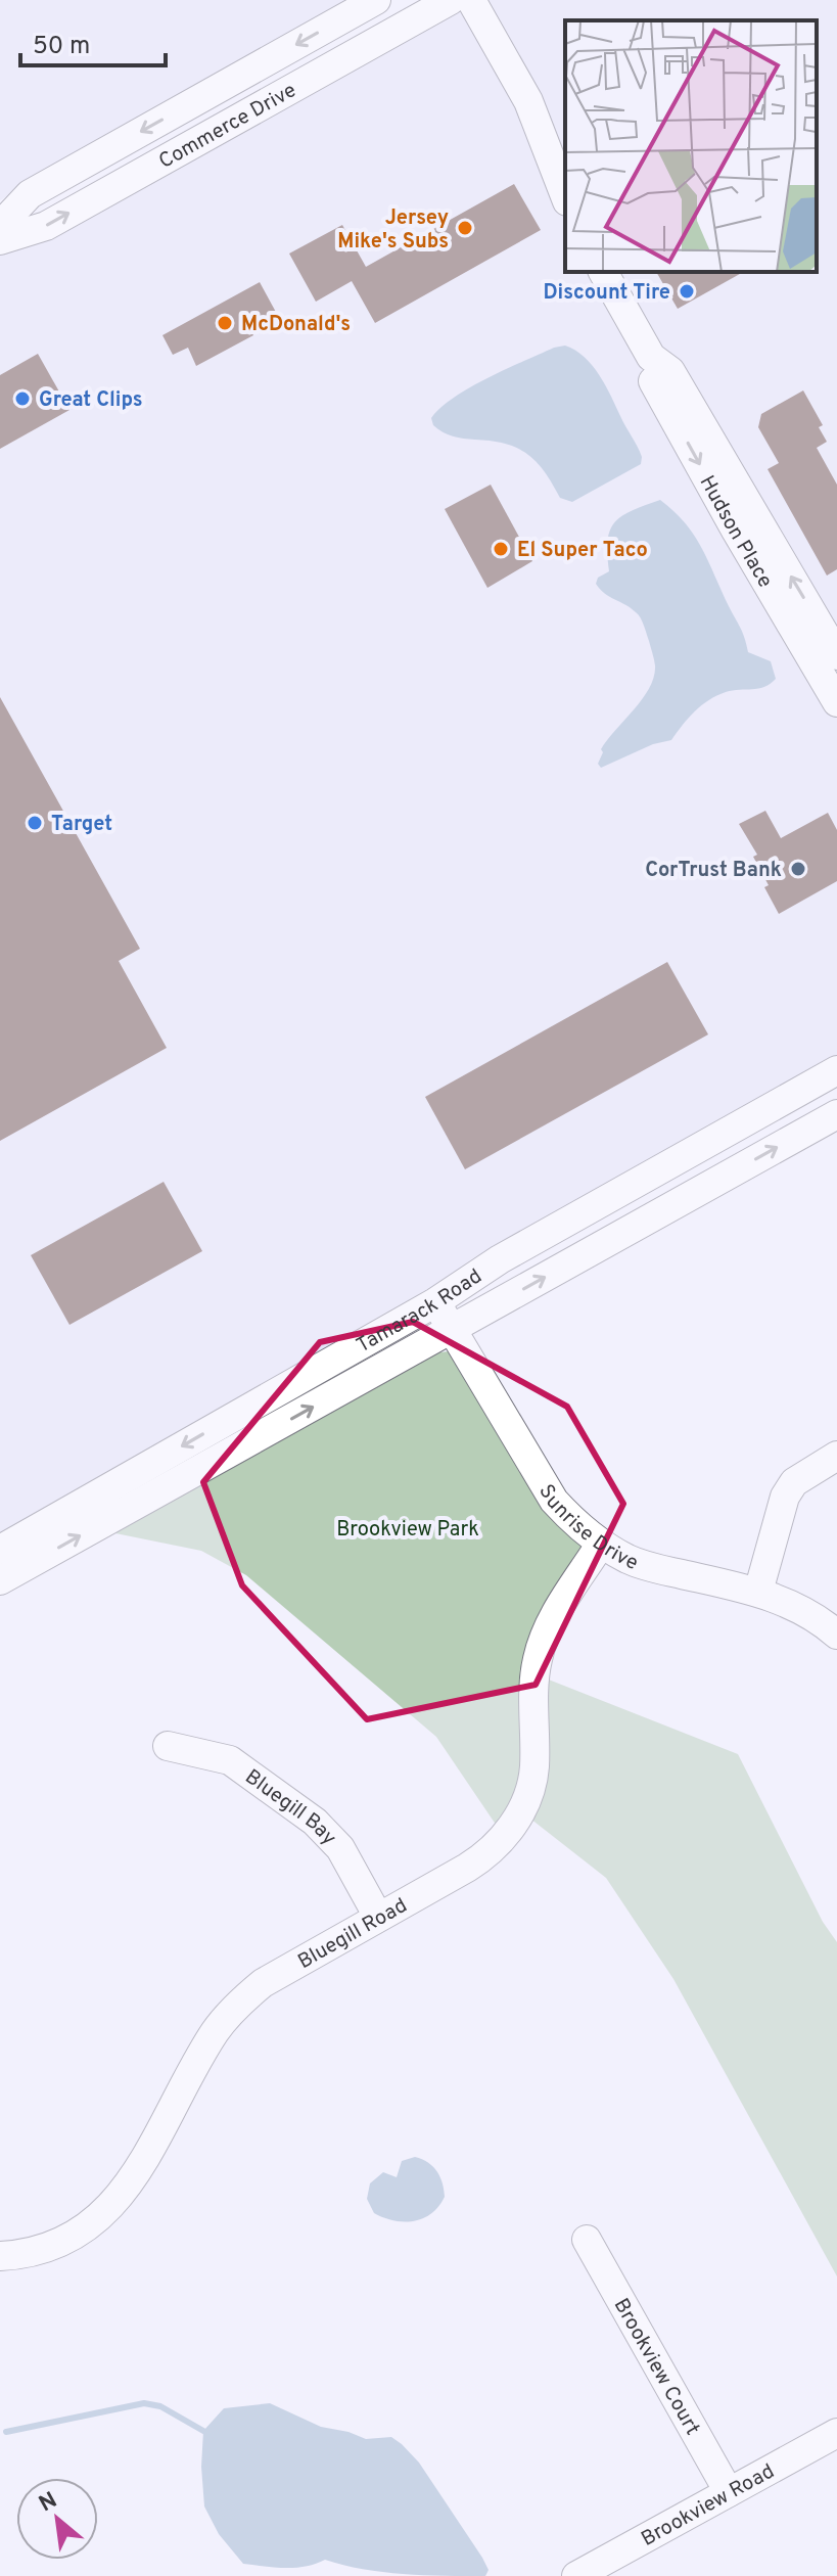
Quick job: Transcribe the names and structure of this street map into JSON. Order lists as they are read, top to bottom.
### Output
{
  "streets": {
    "street": [
      "Commerce Drive",
      "Hudson Place",
      "Tamarack Road",
      "Sunrise Drive",
      "Bluegill Bay",
      "Bluegill Road",
      "Brookview Court",
      "Brookview Road"
    ]
  },
  "crossings": [
    ["Tamarack Road", "Sunrise Drive"],
    ["Sunrise Drive", "Bluegill Road"],
    ["Bluegill Bay", "Bluegill Road"],
    ["Brookview Court", "Brookview Road"]
  ],
  "parks": ["Brookview Park"],
  "places": [
    "Jersey Mike's Subs",
    "Discount Tire",
    "McDonald's",
    "Great Clips",
    "El Super Taco",
    "Target",
    "CorTrust Bank"
  ],
  "scale_bar": "50 m",
  "north": "top left"
}
